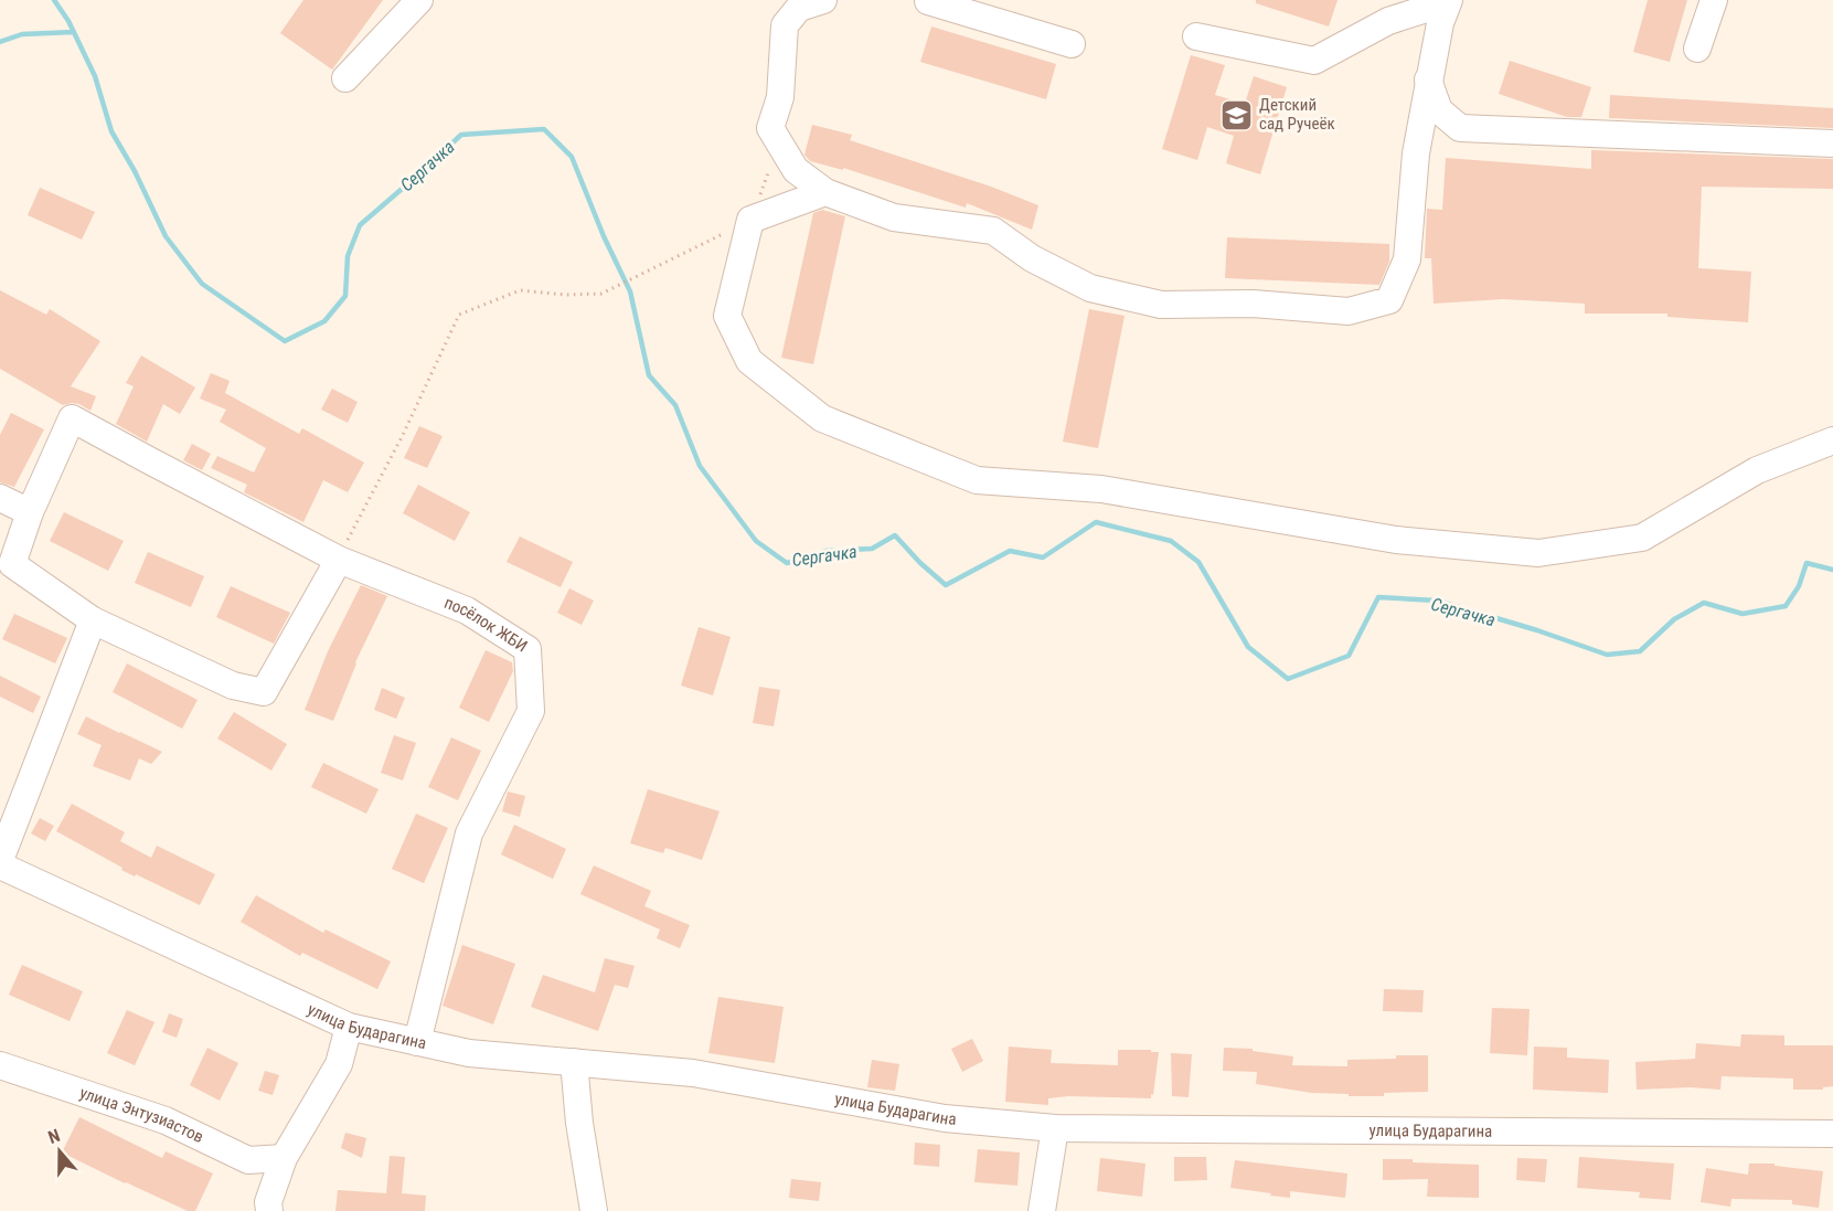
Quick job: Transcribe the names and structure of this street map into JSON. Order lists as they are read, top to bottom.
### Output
{
  "streets": {
    "street": ["посёлок ЖБИ", "улица Бударагина", "улица Энтузиастов"]
  },
  "crossings": [
    ["посёлок ЖБИ", "улица Бударагина"]
  ],
  "water": ["Сергачка"],
  "places": {
    "school or university": ["Детский сад Ручеёк"]
  },
  "north": "top"
}
